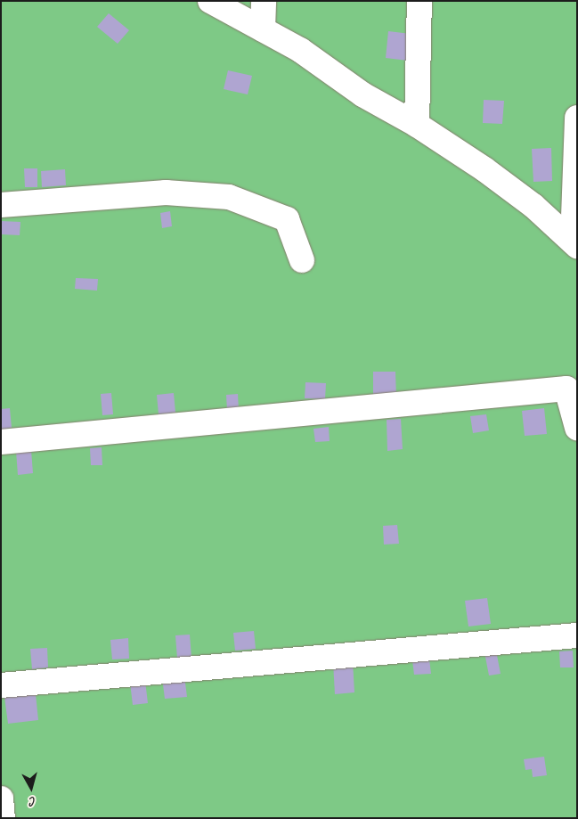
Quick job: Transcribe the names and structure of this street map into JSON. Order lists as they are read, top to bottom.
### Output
{
  "north": "bottom"
}
